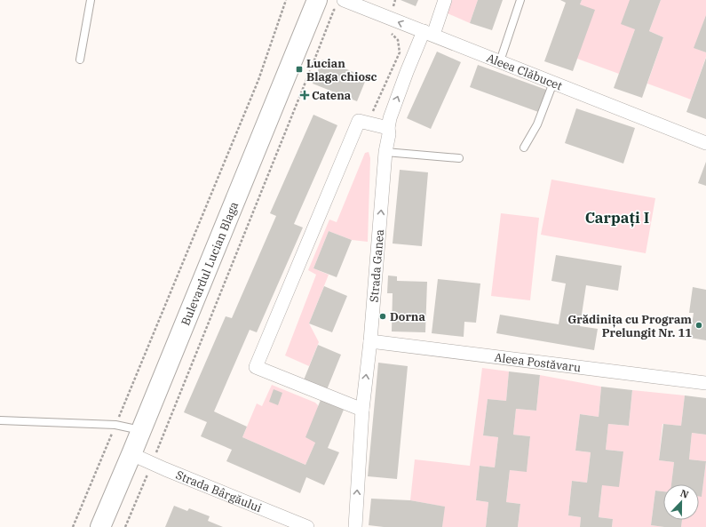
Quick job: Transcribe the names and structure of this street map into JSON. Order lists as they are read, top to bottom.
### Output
{
  "streets": {
    "main road": ["Bulevardul Lucian Blaga"],
    "street": [
      "Aleea Clăbucet",
      "Strada Ganea",
      "Aleea Postăvaru",
      "Strada Bârgăului"
    ]
  },
  "crossings": [
    ["Aleea Clăbucet", "Strada Ganea"],
    ["Bulevardul Lucian Blaga", "Strada Bârgăului"],
    ["Strada Ganea", "Aleea Postăvaru"]
  ],
  "one_way": ["Strada Ganea"],
  "districts": ["Carpați I"],
  "places": {
    "transit": ["Lucian Blaga chiosc"],
    "health": ["Catena"],
    "other": ["Dorna", "Grădiniţa cu Program Prelungit Nr. 11"]
  },
  "north": "top"
}
